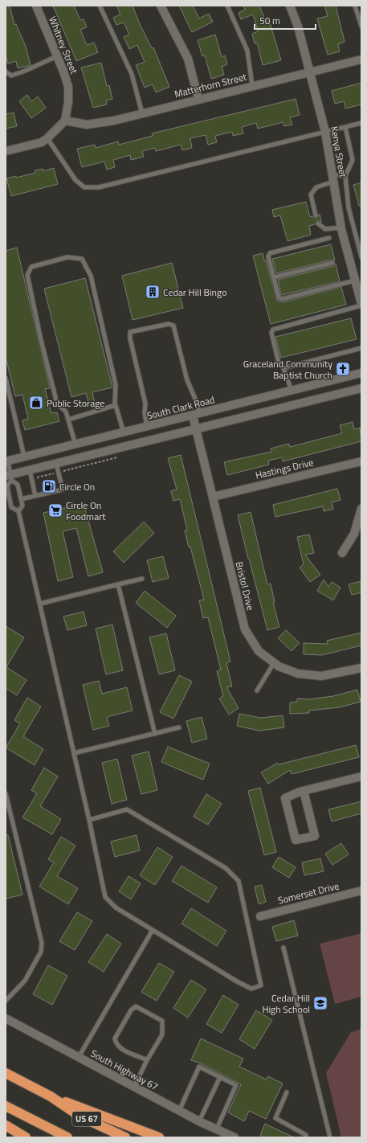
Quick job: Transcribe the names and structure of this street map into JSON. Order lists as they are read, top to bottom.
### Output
{
  "streets": {
    "highway": ["US 67"],
    "street": [
      "Whitney Street",
      "Matterhorn Street",
      "Kenya Street",
      "South Clark Road",
      "Hastings Drive",
      "Bristol Drive",
      "Somerset Drive",
      "South Highway 67"
    ]
  },
  "crossings": [
    ["Whitney Street", "Matterhorn Street"],
    ["Matterhorn Street", "Kenya Street"],
    ["South Clark Road", "Bristol Drive"],
    ["Hastings Drive", "Bristol Drive"]
  ],
  "places": {
    "building": ["Cedar Hill Bingo"],
    "church": ["Graceland Community Baptist Church"],
    "shop": ["Public Storage"],
    "fuel station": ["Circle On"],
    "supermarket": ["Circle On Foodmart"],
    "school or university": ["Cedar Hill High School"]
  },
  "scale_bar": "50 m"
}
